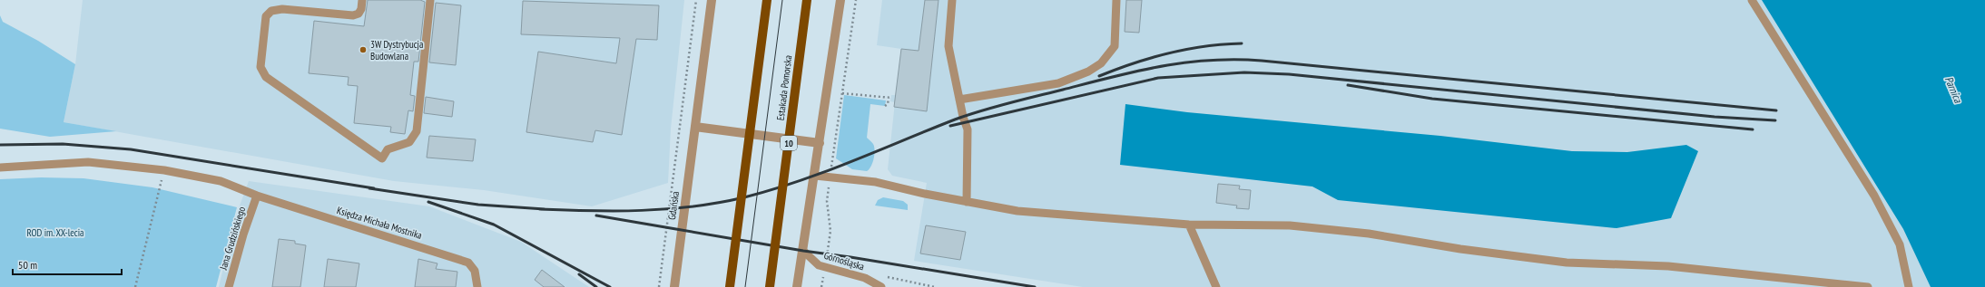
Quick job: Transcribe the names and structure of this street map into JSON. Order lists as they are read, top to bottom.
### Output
{
  "streets": {
    "main road": ["Estakada Pomorska", "10"],
    "street": ["Gdańska"],
    "lane": ["Księdza Michała Mostnika", "Jana Grudzińskiego", "Górnośląska"]
  },
  "crossings": [
    ["Księdza Michała Mostnika", "Jana Grudzińskiego"]
  ],
  "water": ["Parnica"],
  "parks": ["ROD im. XX-lecia"],
  "places": ["3W Dystrybucja Budowlana"],
  "scale_bar": "50 m"
}
